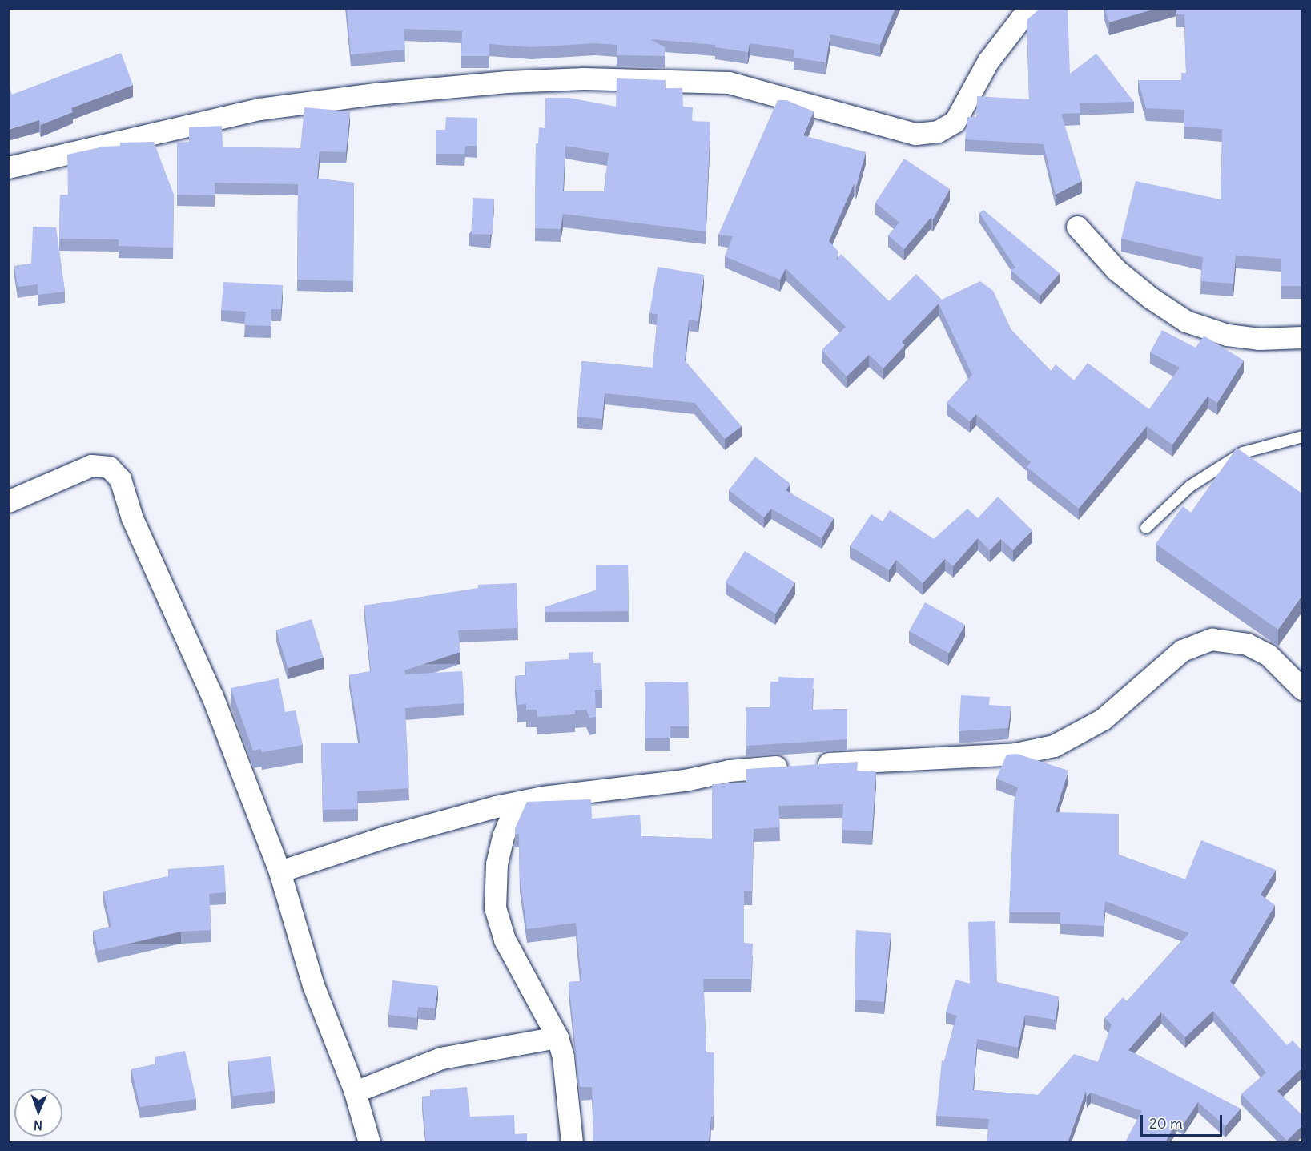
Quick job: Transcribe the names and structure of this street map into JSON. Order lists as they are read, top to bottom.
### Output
{
  "scale_bar": "20 m",
  "north": "bottom"
}
